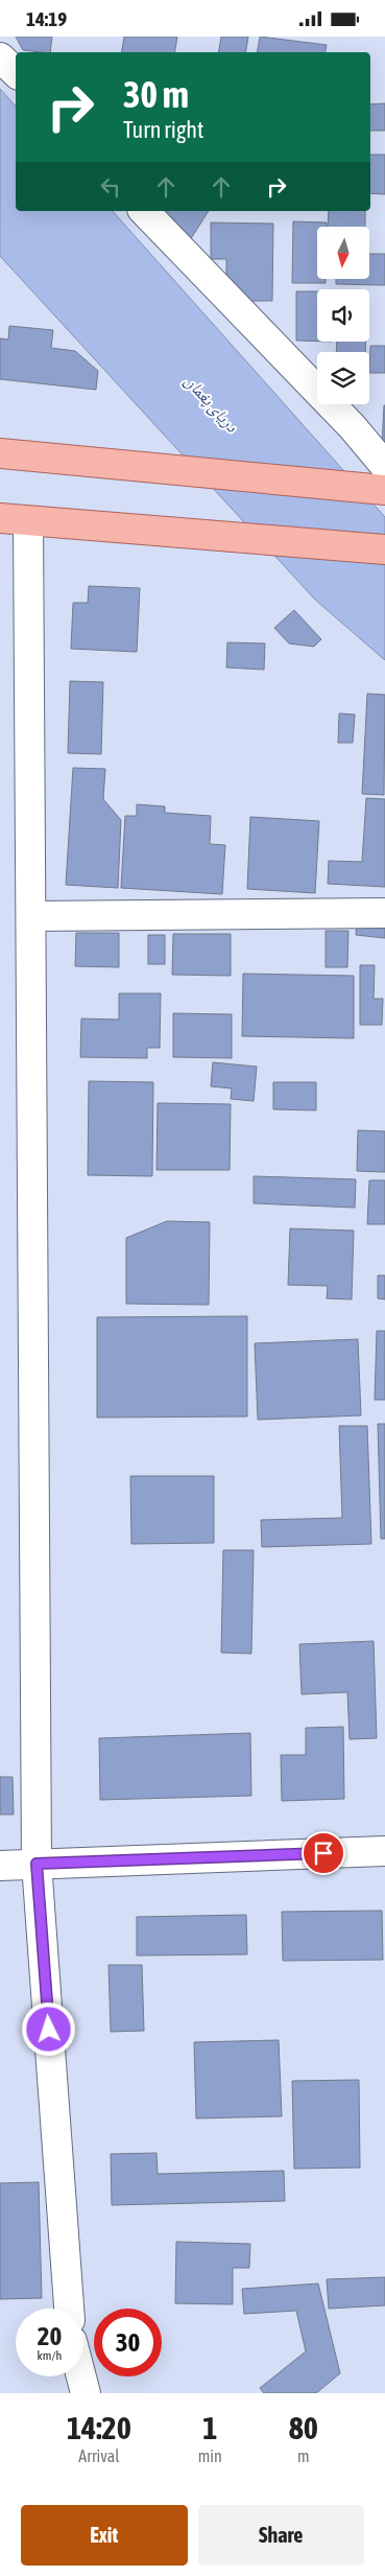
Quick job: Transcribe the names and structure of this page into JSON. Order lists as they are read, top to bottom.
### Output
{
  "water": ["دریای پغمان"],
  "north": "bottom",
  "page": {
    "status": "14:19",
    "turn": ["30 m", "Turn right"],
    "speed": "20 km/h",
    "limit": "30",
    "eta": [
      "14:20",
      "Arrival",
      "1",
      "min",
      "80",
      "m"
    ],
    "buttons": ["Exit", "Share"]
  }
}
